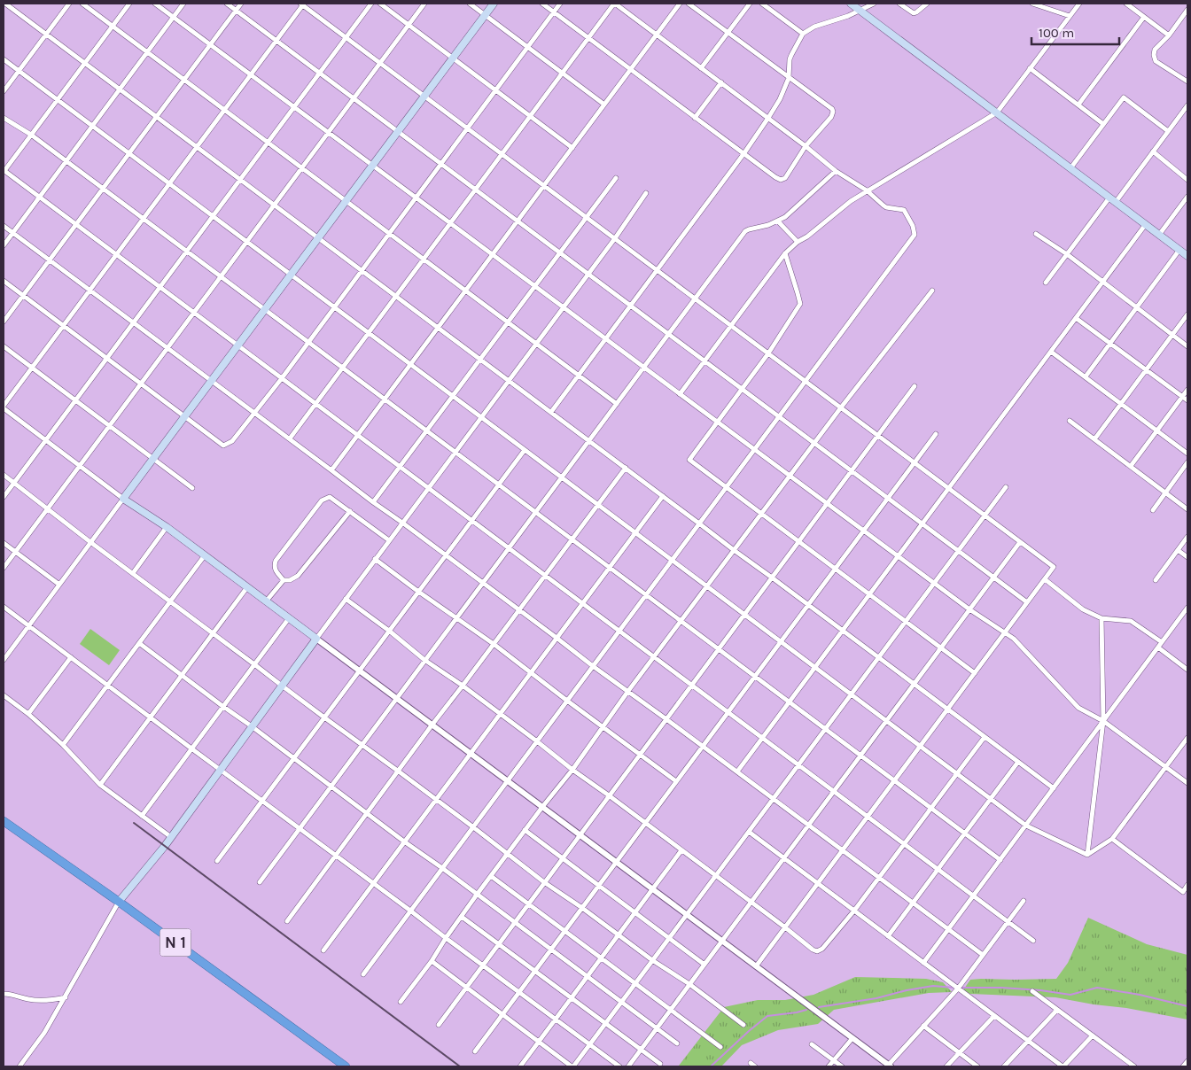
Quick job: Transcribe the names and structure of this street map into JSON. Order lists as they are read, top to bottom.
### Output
{
  "streets": {
    "highway": ["N 1"]
  },
  "scale_bar": "100 m"
}
